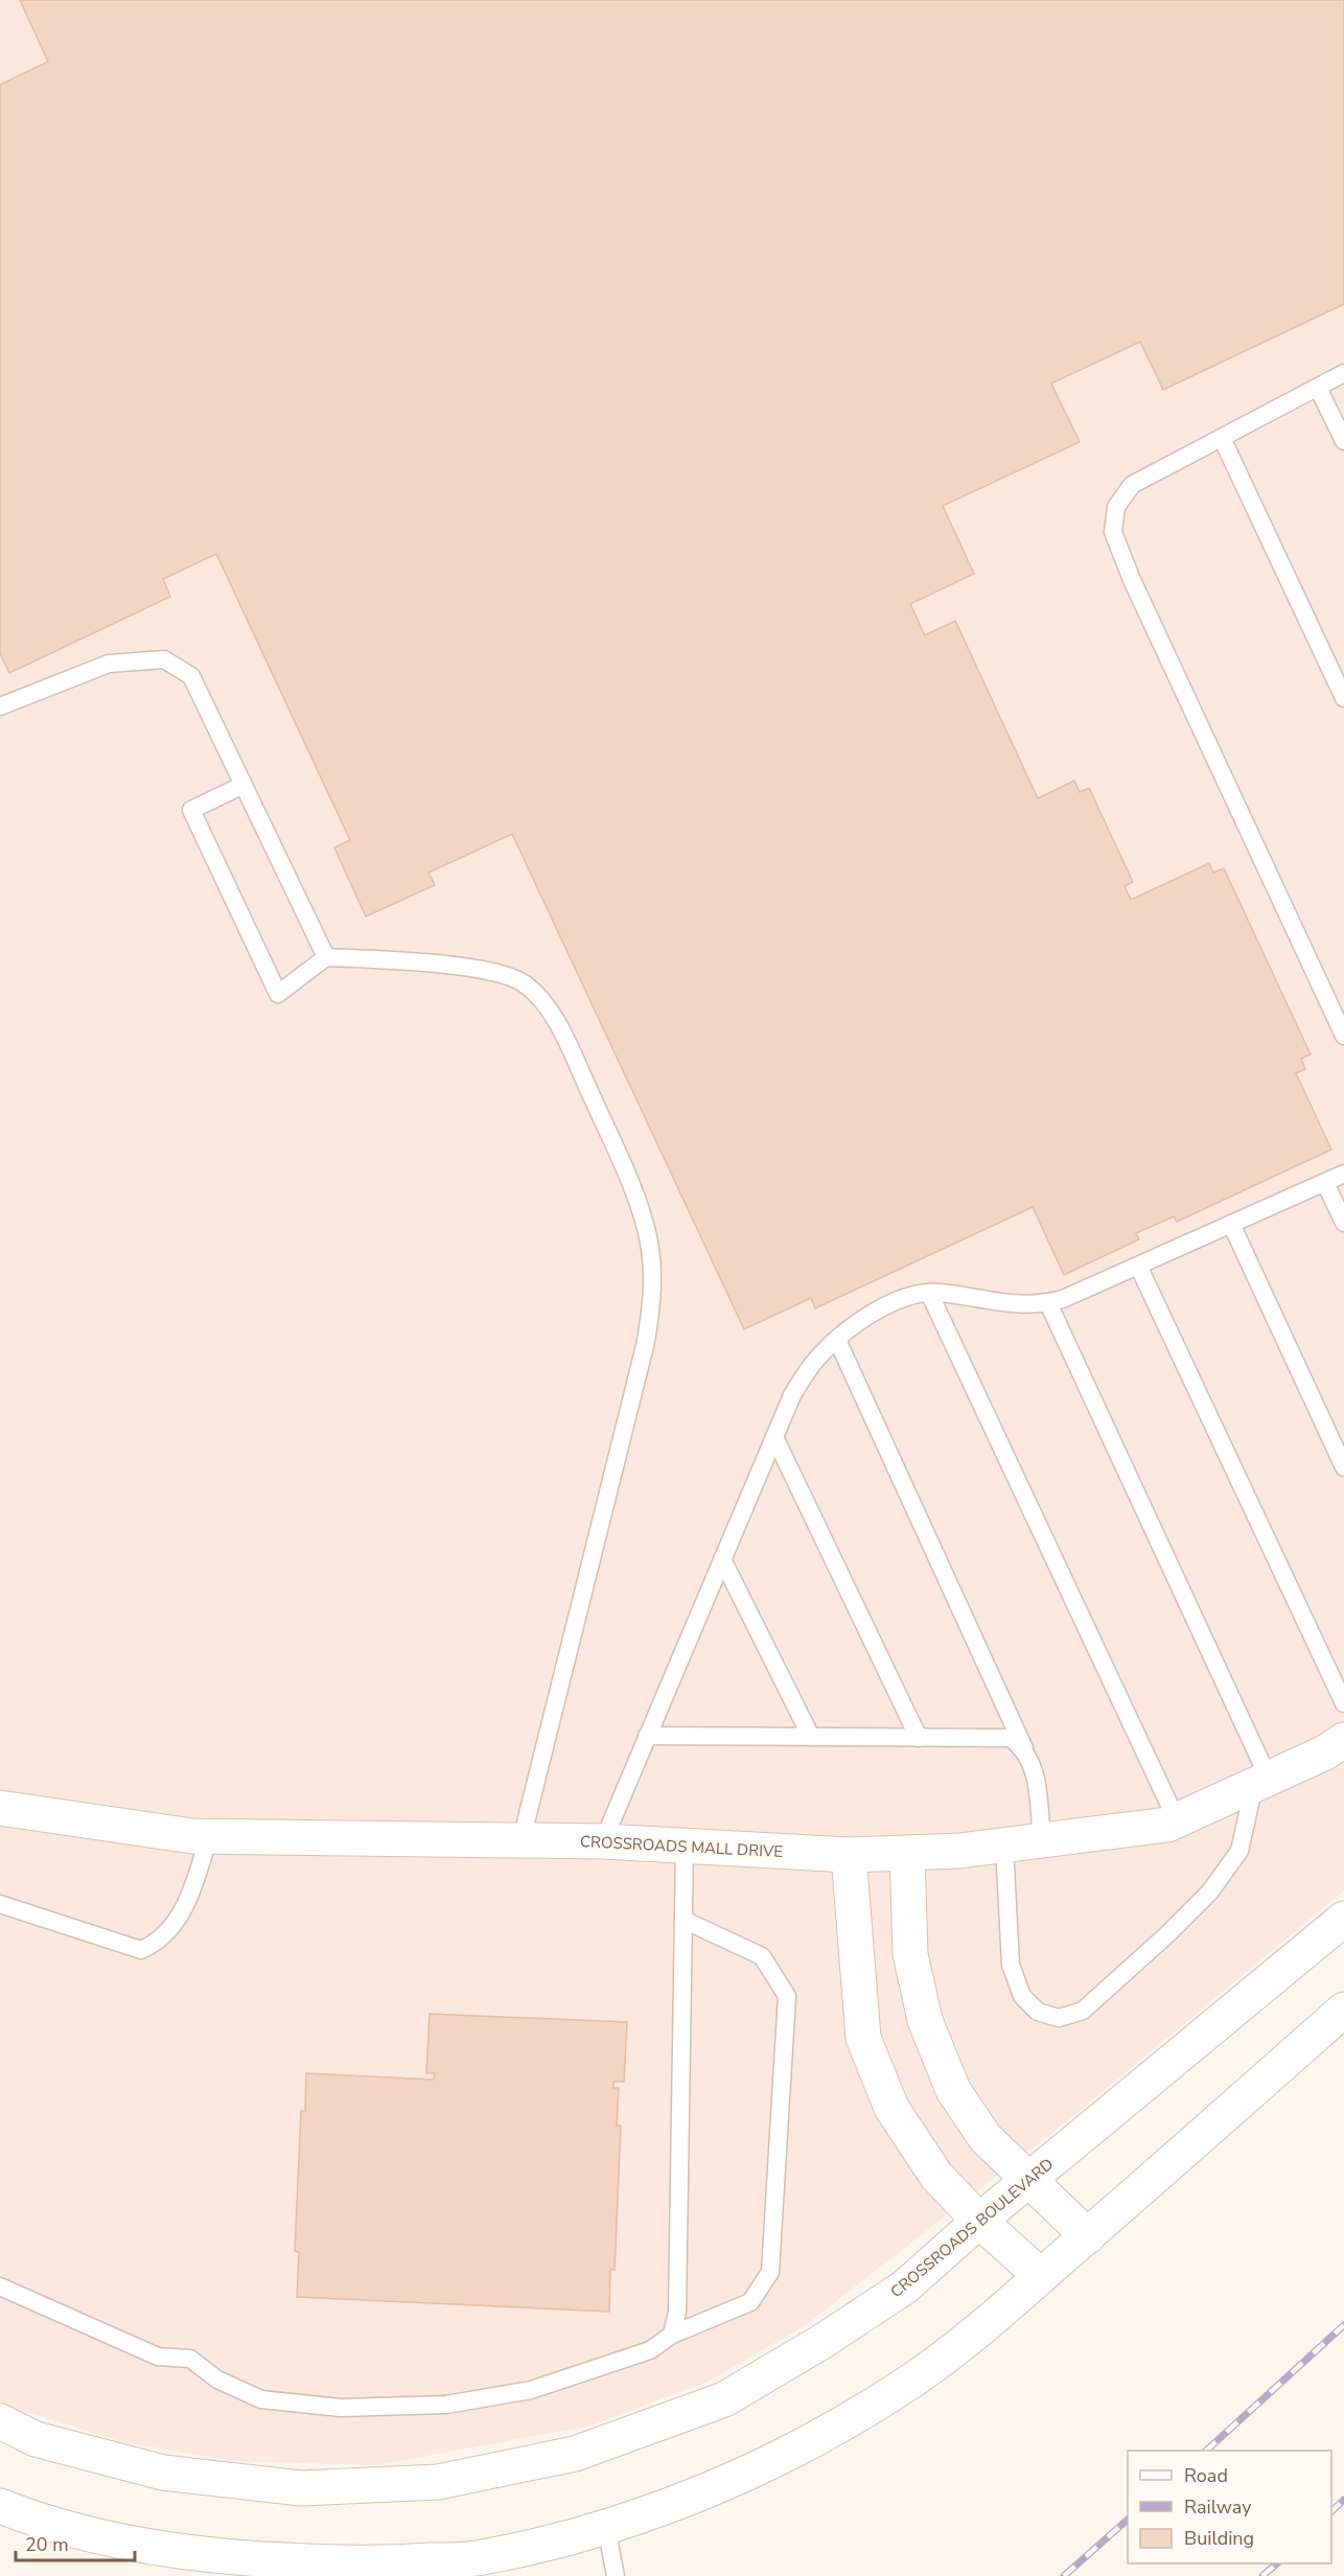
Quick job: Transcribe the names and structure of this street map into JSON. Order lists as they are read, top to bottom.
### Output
{
  "streets": {
    "main road": ["CROSSROADS MALL DRIVE", "CROSSROADS BOULEVARD"]
  },
  "legend": ["Road", "Railway", "Building"],
  "scale_bar": "20 m"
}
